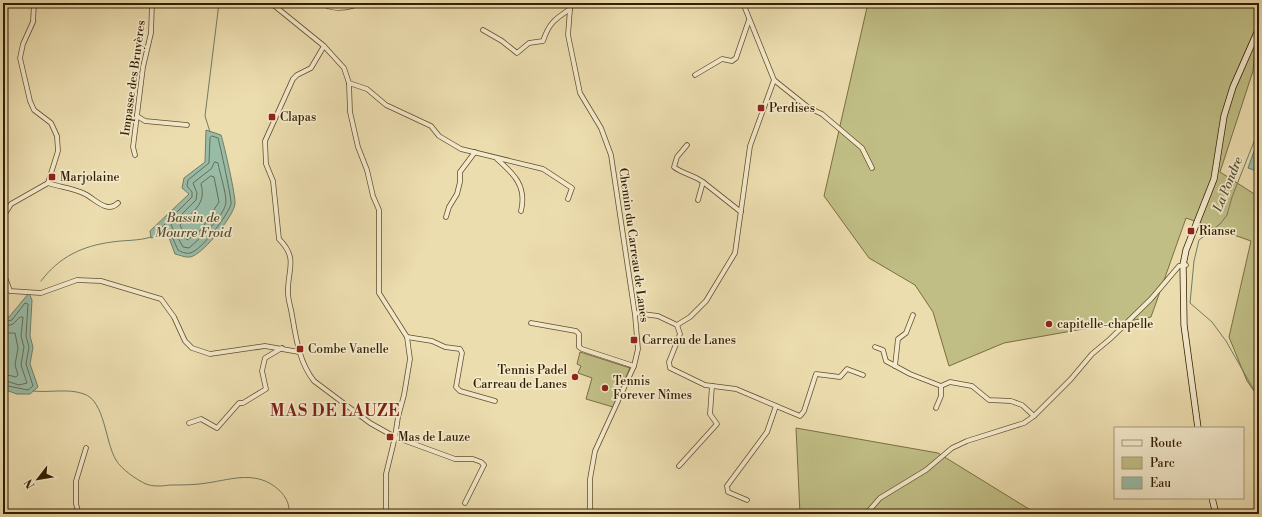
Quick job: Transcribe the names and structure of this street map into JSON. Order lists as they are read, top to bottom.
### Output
{
  "streets": {
    "street": ["Impasse des Bruyères", "Chemin du Carreau de Lanes"]
  },
  "districts": ["MAS DE LAUZE"],
  "water": ["La Pondre", "Bassin de Mourre Froid"],
  "places": {
    "transit": [
      "Perdises",
      "Clapas",
      "Marjolaine",
      "Rianse",
      "Carreau de Lanes",
      "Combe Vanelle",
      "Mas de Lauze"
    ],
    "other": ["capitelle-chapelle", "Tennis Padel Carreau de Lanes", "Tennis Forever Nîmes"]
  },
  "legend": ["Route", "Parc", "Eau"],
  "north": "bottom left"
}
